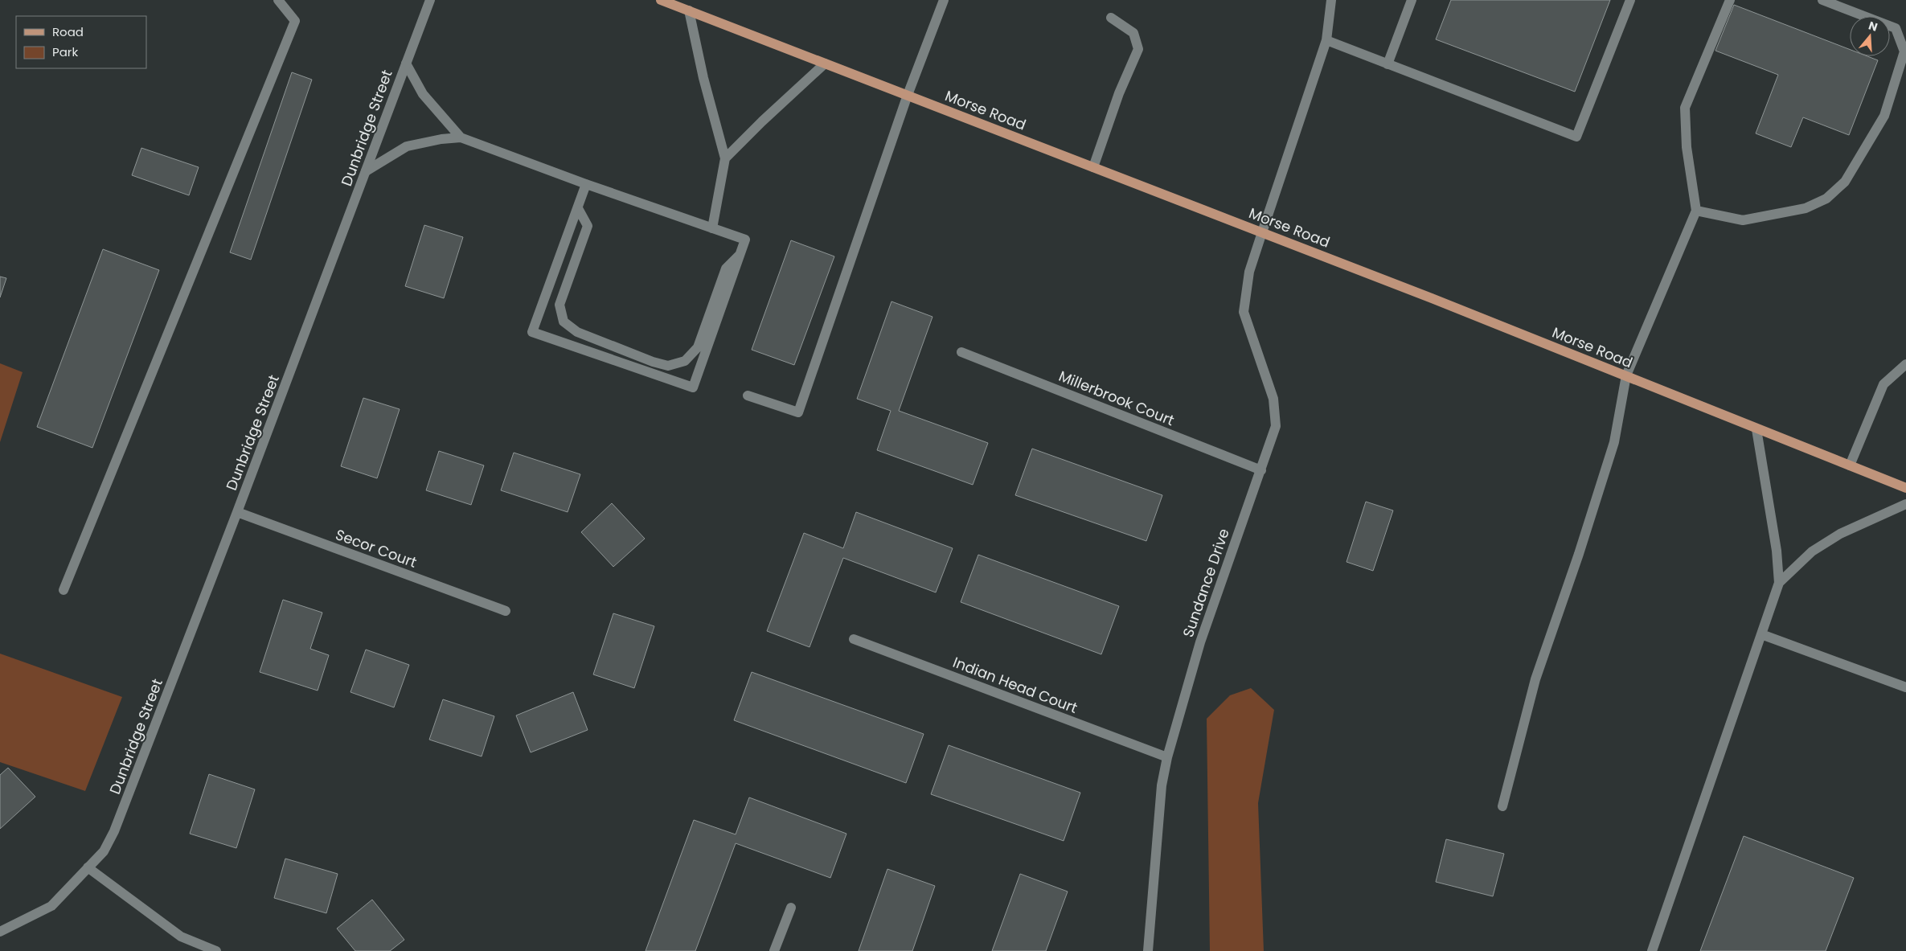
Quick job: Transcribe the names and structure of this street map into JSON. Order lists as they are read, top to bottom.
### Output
{
  "streets": {
    "main road": ["Morse Road"],
    "street": [
      "Dunbridge Street",
      "Millerbrook Court",
      "Secor Court",
      "Sundance Drive",
      "Indian Head Court"
    ]
  },
  "crossings": [
    ["Morse Road", "Sundance Drive"],
    ["Dunbridge Street", "Secor Court"],
    ["Millerbrook Court", "Sundance Drive"],
    ["Sundance Drive", "Indian Head Court"]
  ],
  "legend": ["Road", "Park"],
  "north": "top"
}
